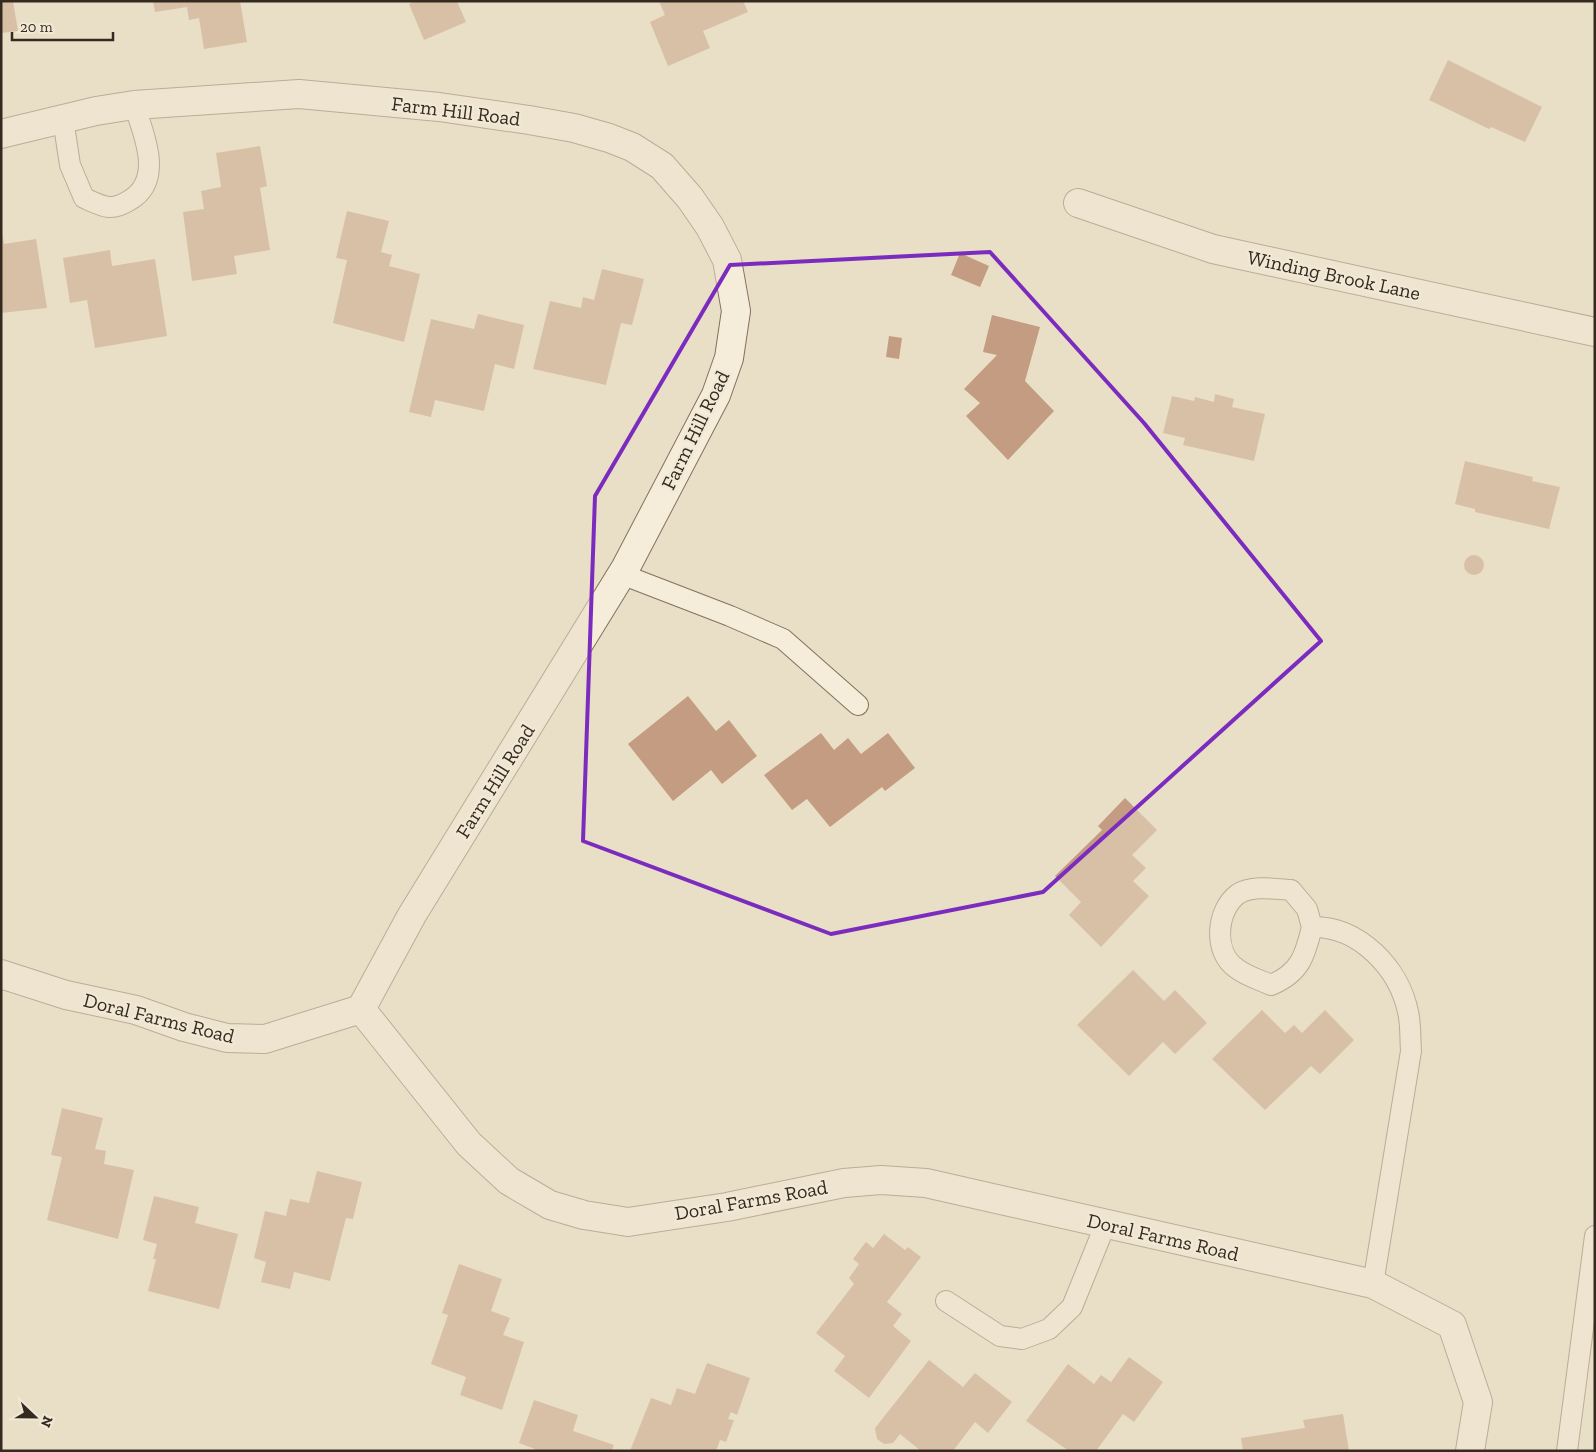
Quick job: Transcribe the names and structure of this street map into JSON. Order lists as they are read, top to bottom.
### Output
{
  "streets": {
    "street": ["Farm Hill Road", "Winding Brook Lane", "Doral Farms Road"]
  },
  "crossings": [
    ["Farm Hill Road", "Doral Farms Road"]
  ],
  "scale_bar": "20 m",
  "north": "right"
}
